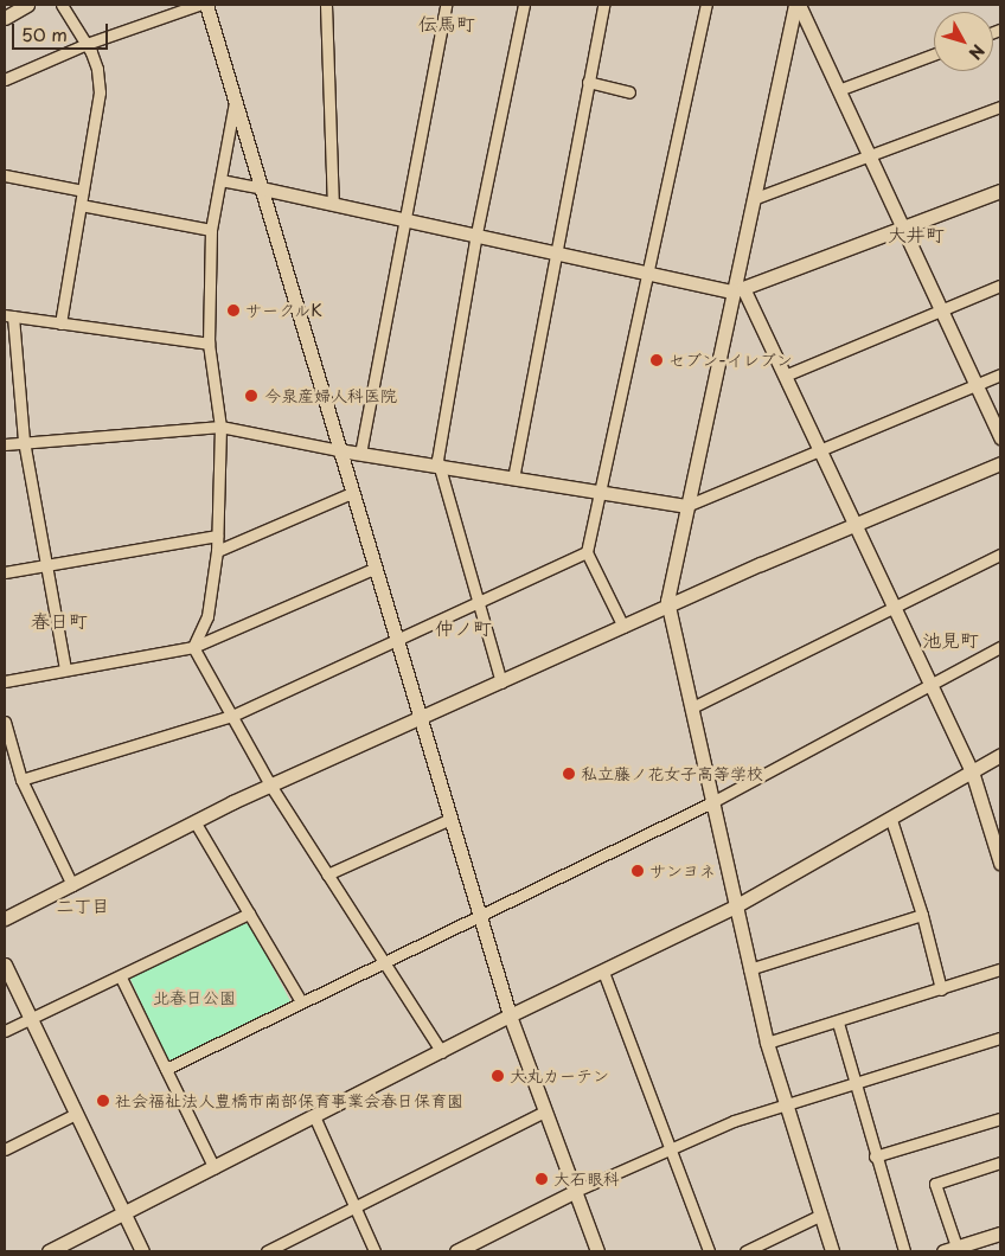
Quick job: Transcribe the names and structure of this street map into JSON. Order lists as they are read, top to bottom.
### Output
{
  "districts": [
    "伝馬町",
    "大井町",
    "春日町",
    "仲ノ町",
    "池見町",
    "二丁目"
  ],
  "parks": ["北春日公園"],
  "places": [
    "サークルK",
    "セブン-イレブン",
    "今泉産婦人科医院",
    "私立藤ノ花女子高等学校",
    "サンヨネ",
    "大丸カーテン",
    "社会福祉法人豊橋市南部保育事業会春日保育園",
    "大石眼科"
  ],
  "scale_bar": "50 m",
  "north": "bottom right"
}
